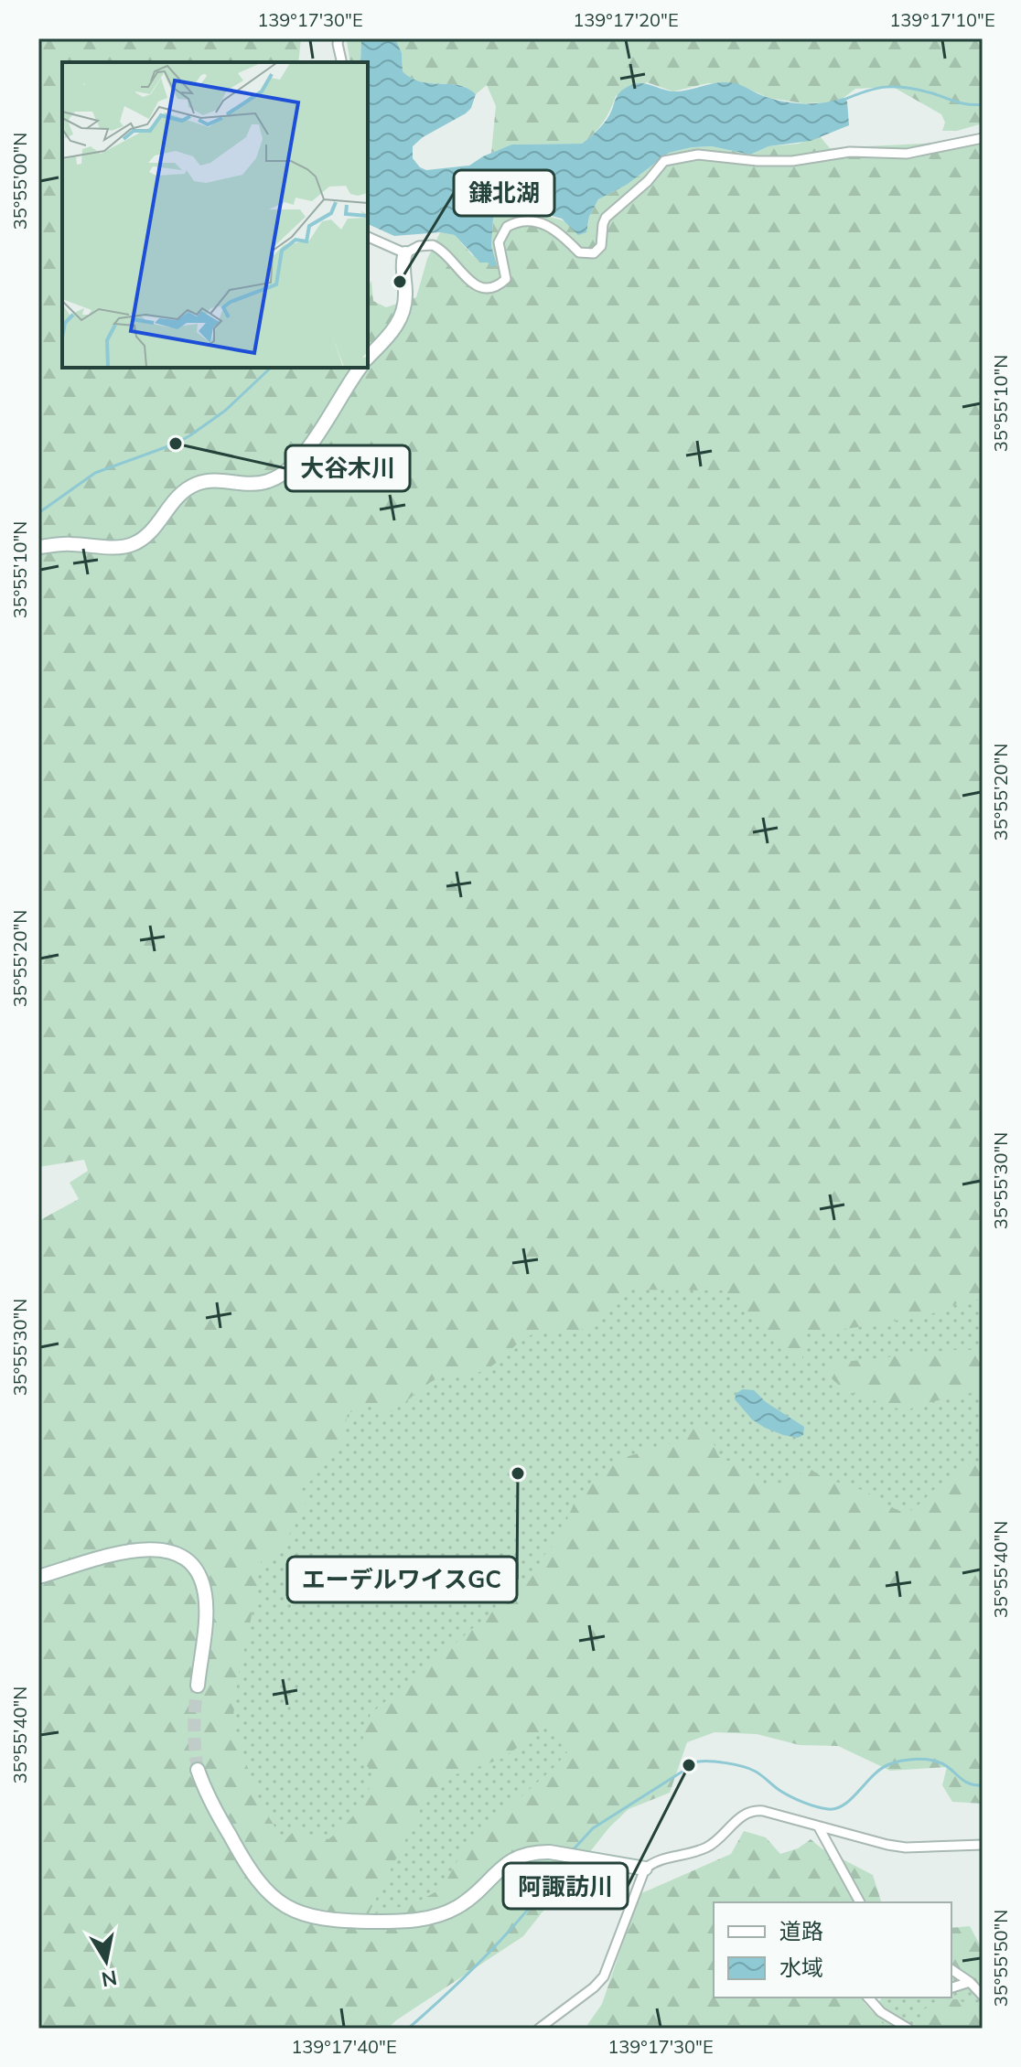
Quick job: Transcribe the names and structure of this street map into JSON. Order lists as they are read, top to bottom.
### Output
{
  "places": [
    "鎌北湖",
    "大谷木川",
    "エーデルワイスGC",
    "阿諏訪川"
  ],
  "legend": ["道路", "水域"],
  "north": "bottom",
  "coordinates": [
    "139°17'30\"E",
    "139°17'20\"E",
    "139°17'10\"E",
    "35°55'00\"N",
    "35°55'10\"N",
    "35°55'20\"N",
    "35°55'30\"N",
    "35°55'40\"N",
    "35°55'50\"N",
    "139°17'40\"E"
  ]
}
